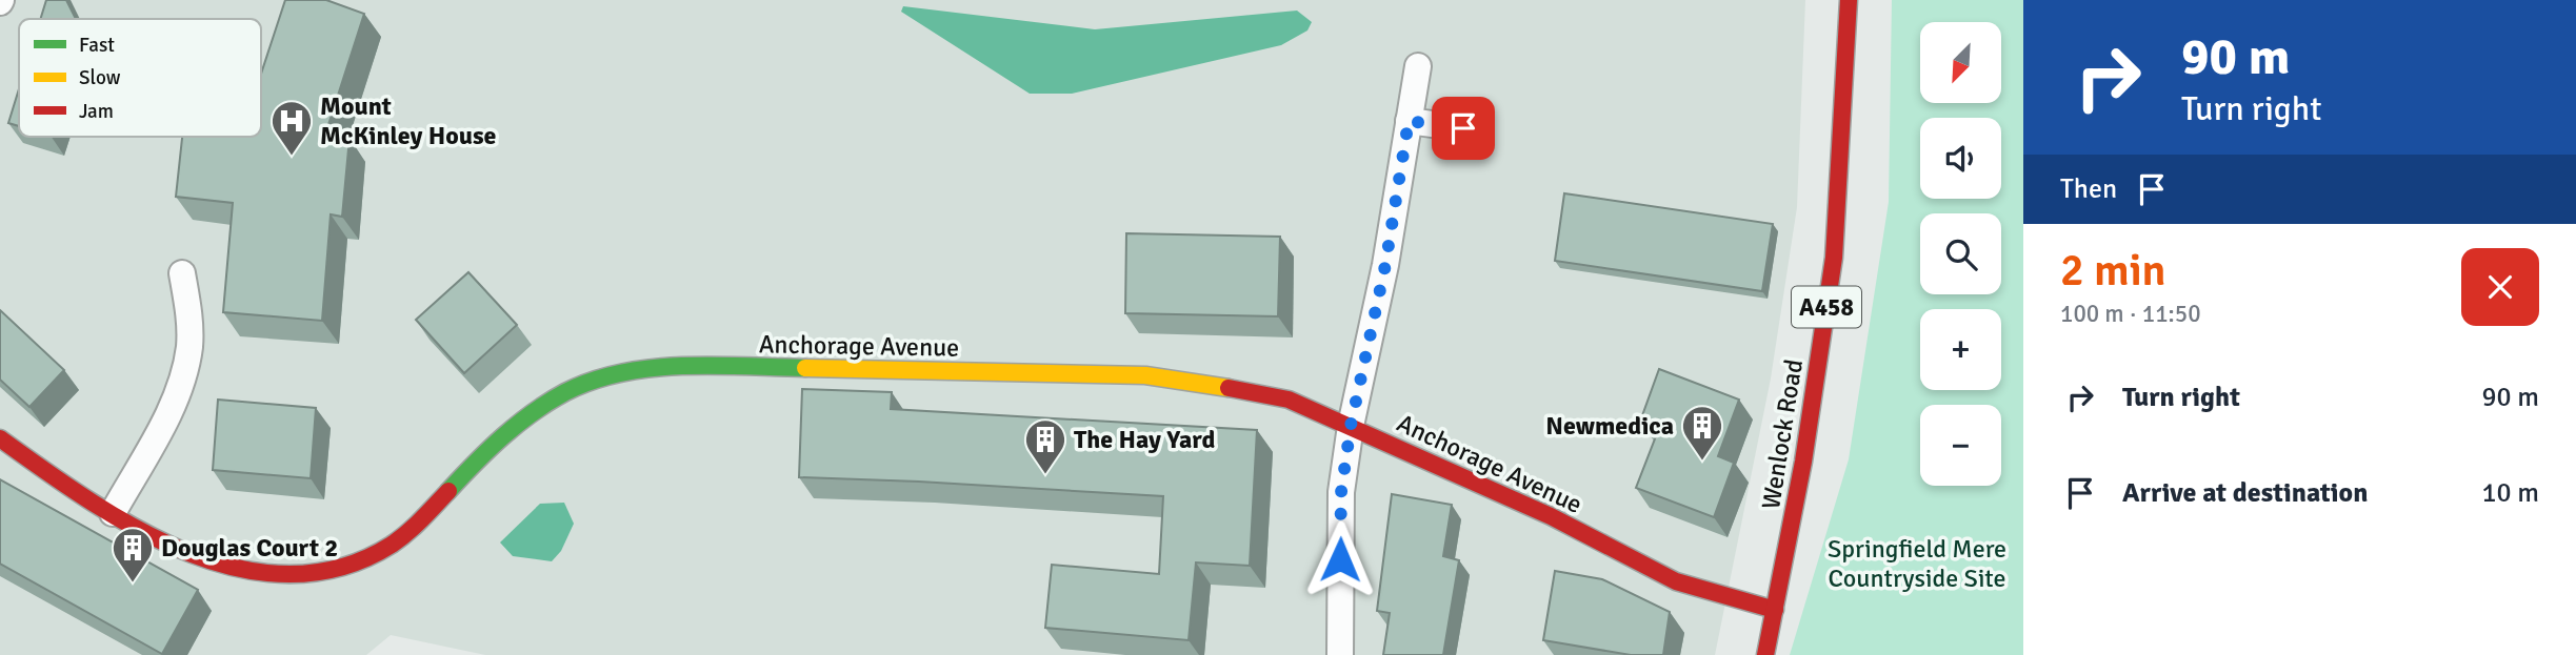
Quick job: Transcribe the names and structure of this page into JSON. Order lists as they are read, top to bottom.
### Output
{
  "streets": {
    "street": ["A458", "Anchorage Avenue", "Wenlock Road"]
  },
  "crossings": [
    ["Anchorage Avenue", "Wenlock Road"]
  ],
  "parks": ["Springfield Mere Countryside Site"],
  "places": {
    "hospital": ["Mount McKinley House"],
    "building": ["Newmedica", "The Hay Yard", "Douglas Court 2"]
  },
  "legend": ["Fast", "Slow", "Jam"],
  "north": "bottom left",
  "page": {
    "turn": ["90 m", "Turn right"],
    "map_buttons": ["+", "−"],
    "then": "Then",
    "heading": ["2 min", "100 m · 11:50"],
    "list": [
      {
        "name": "Turn right",
        "value": "90 m"
      },
      {
        "name": "Arrive at destination",
        "value": "10 m"
      }
    ]
  }
}
